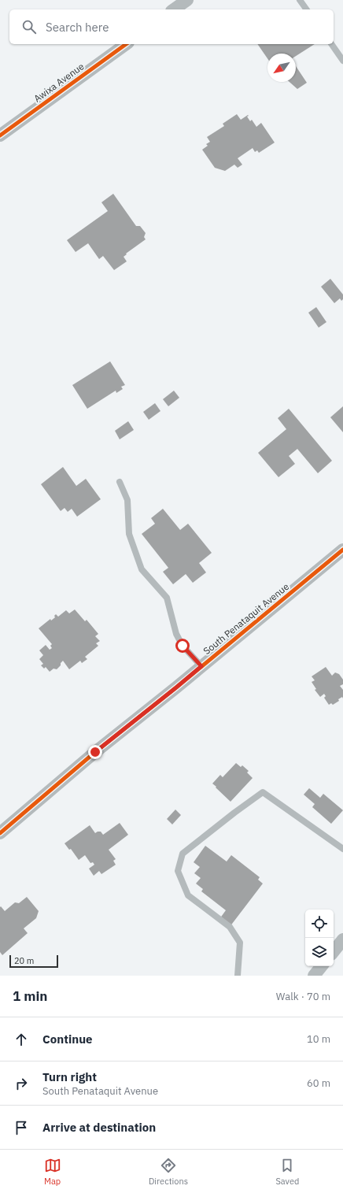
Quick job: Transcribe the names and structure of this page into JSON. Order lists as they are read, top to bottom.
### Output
{
  "streets": {
    "street": ["Awixa Avenue", "South Penataquit Avenue"]
  },
  "scale_bar": "20 m",
  "north": "bottom left",
  "page": {
    "search": "Search here",
    "scale": "20 m",
    "heading": ["1 min", "Walk · 70 m"],
    "list": [
      ["Continue", "10 m"],
      ["Turn right", "South Penataquit Avenue", "60 m"],
      "Arrive at destination"
    ],
    "nav": ["Map", "Directions", "Saved"]
  }
}
